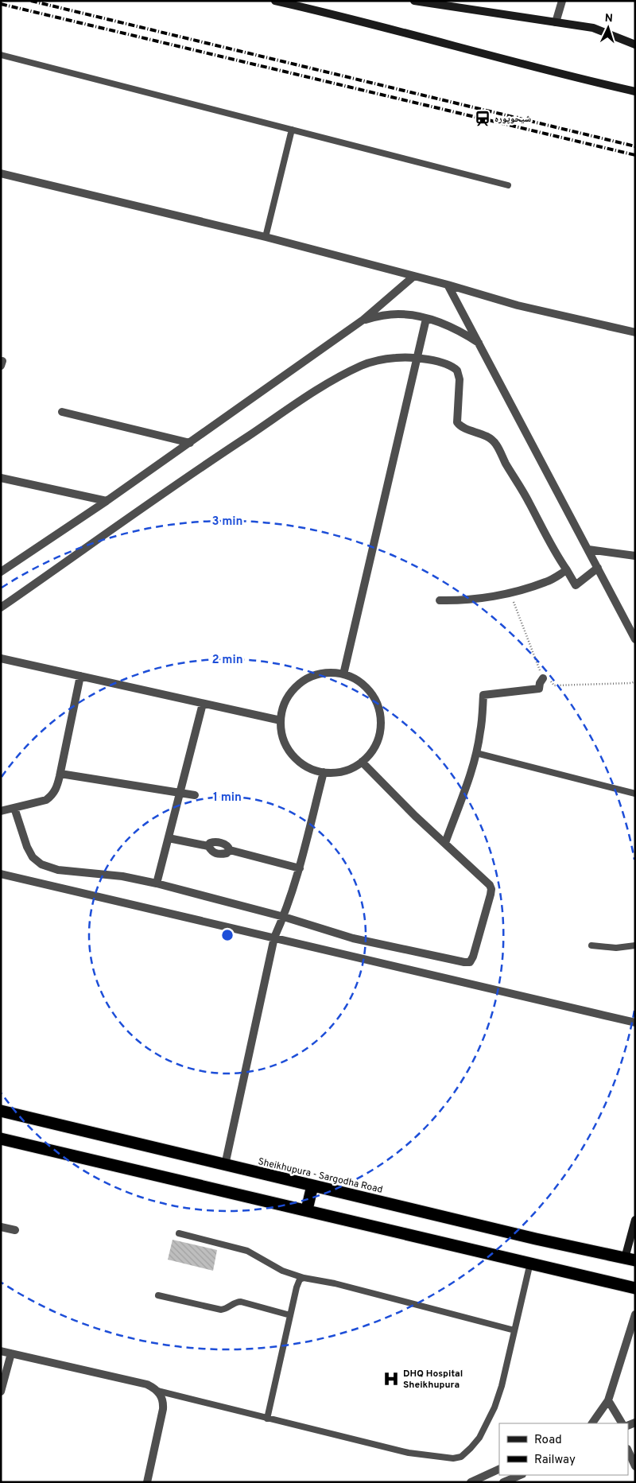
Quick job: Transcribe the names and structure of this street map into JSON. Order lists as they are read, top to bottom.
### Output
{
  "streets": {
    "highway": ["Sheikhupura - Sargodha Road"]
  },
  "places": {
    "station": ["شیخوپورہ"],
    "hospital": ["DHQ Hospital Sheikhupura"]
  },
  "legend": ["Road", "Railway"],
  "north": "top",
  "rings": ["3 min", "2 min", "1 min"]
}
